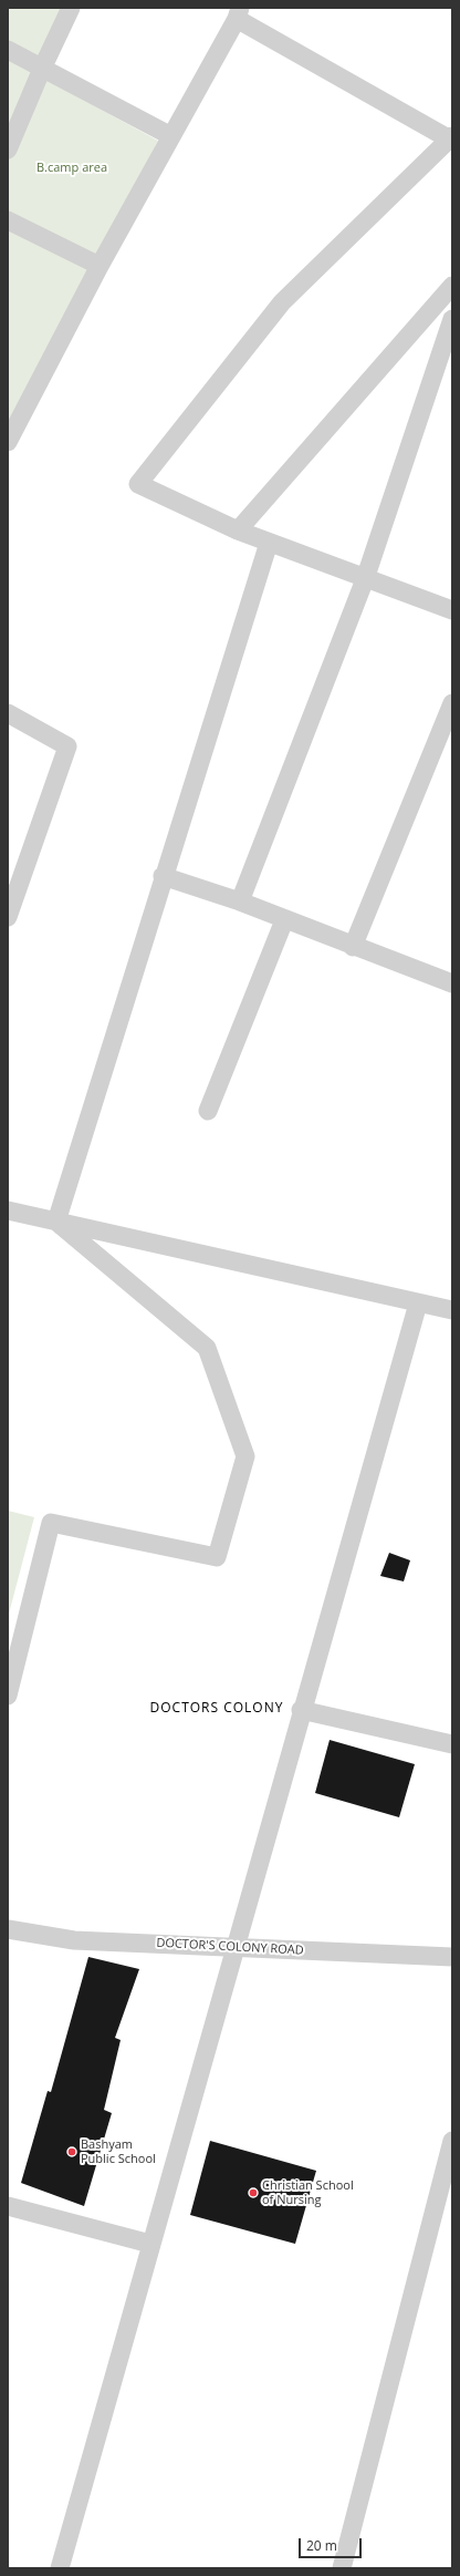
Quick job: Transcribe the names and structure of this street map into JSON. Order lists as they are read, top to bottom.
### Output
{
  "streets": {
    "street": ["DOCTOR'S COLONY ROAD"]
  },
  "districts": ["DOCTORS COLONY"],
  "parks": ["B.camp area"],
  "places": ["Bashyam Public School", "Christian School of Nursing"],
  "scale_bar": "20 m"
}
